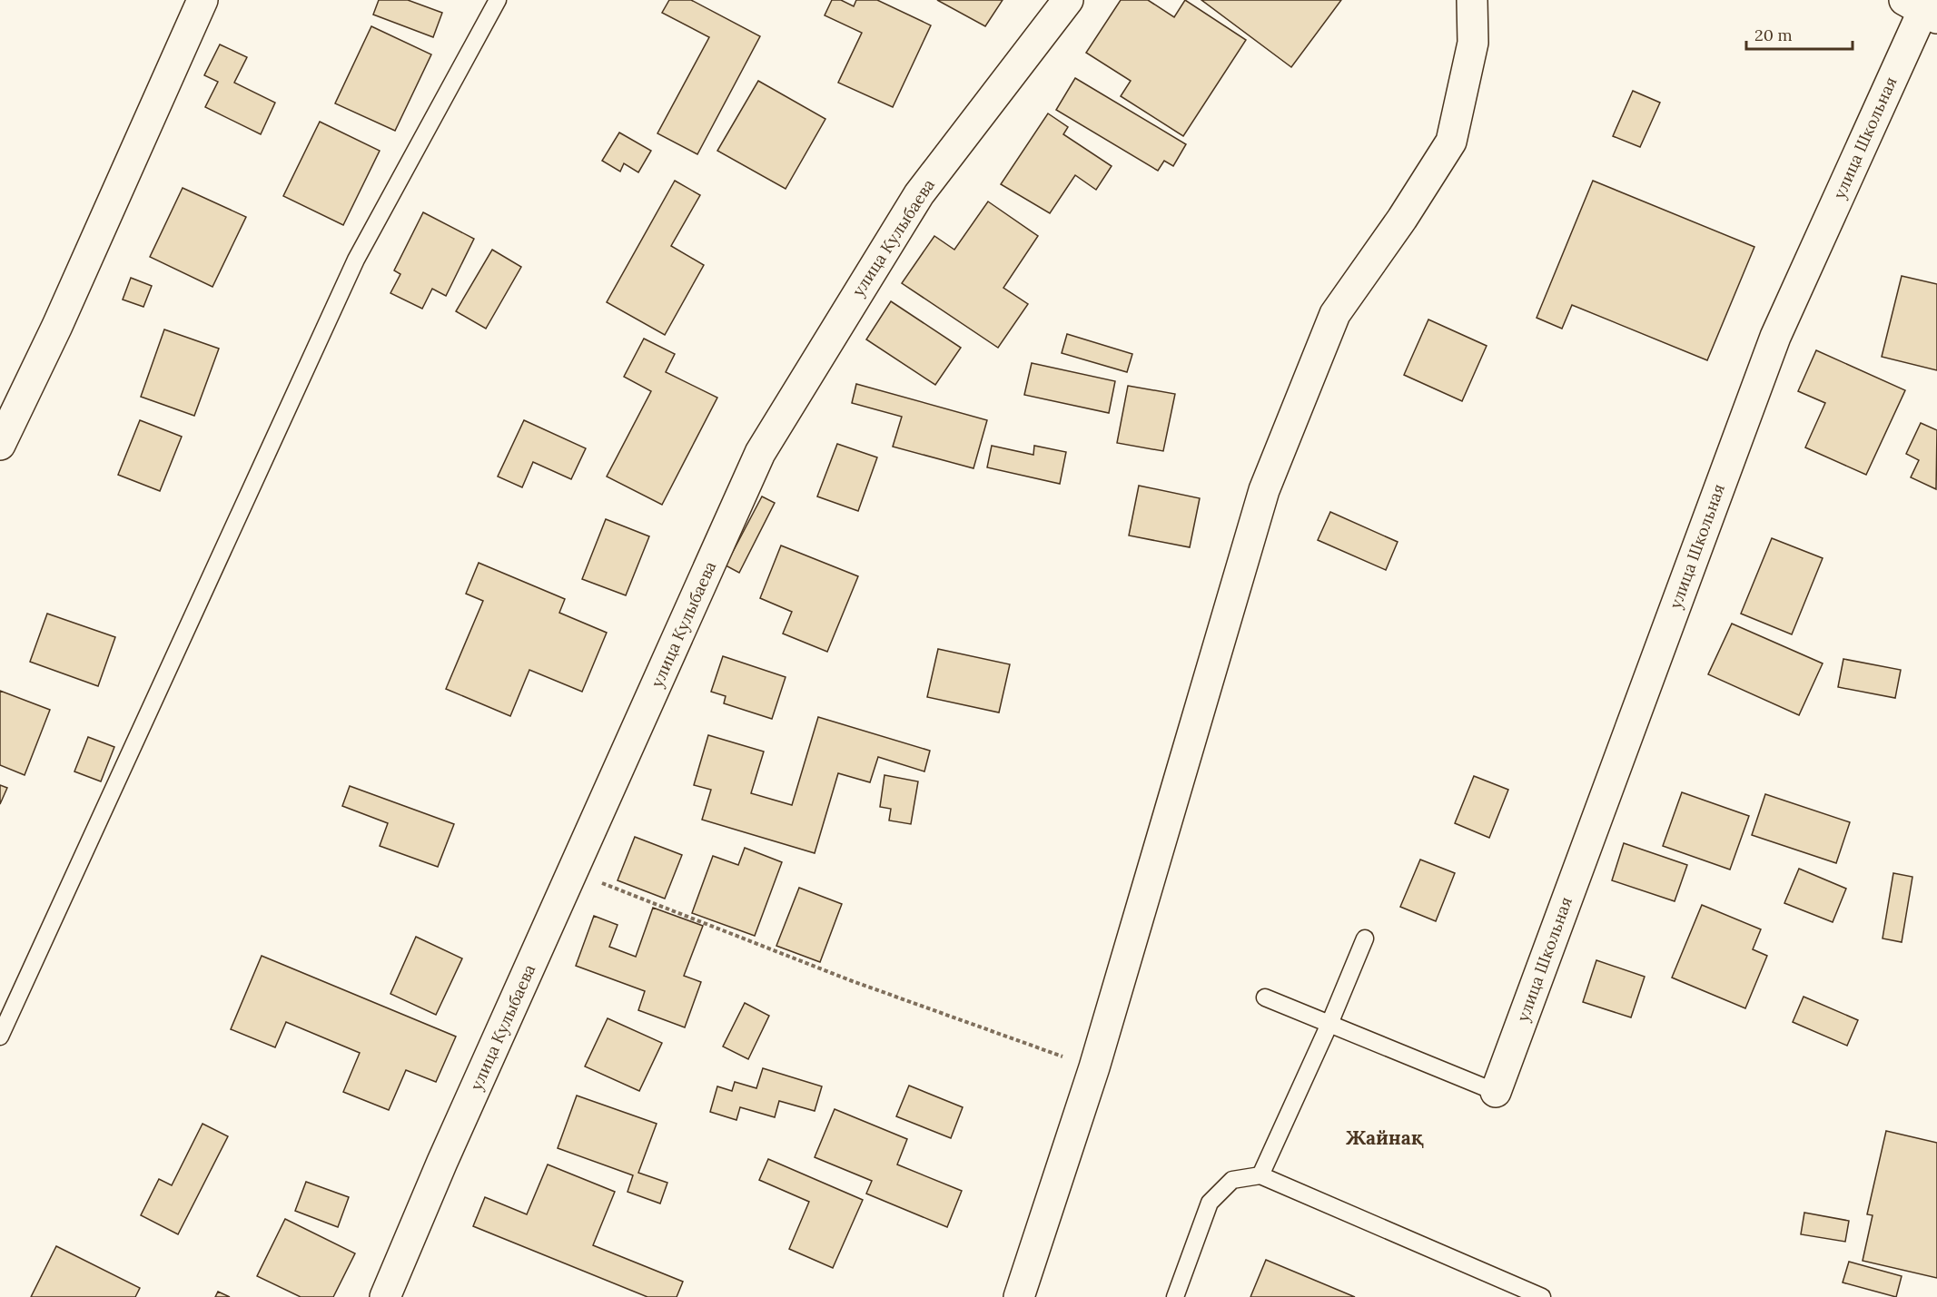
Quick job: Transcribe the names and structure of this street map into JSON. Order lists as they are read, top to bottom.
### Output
{
  "streets": {
    "street": ["улица Школьная", "улица Кулыбаева"]
  },
  "districts": ["Жайнақ"],
  "scale_bar": "20 m"
}
